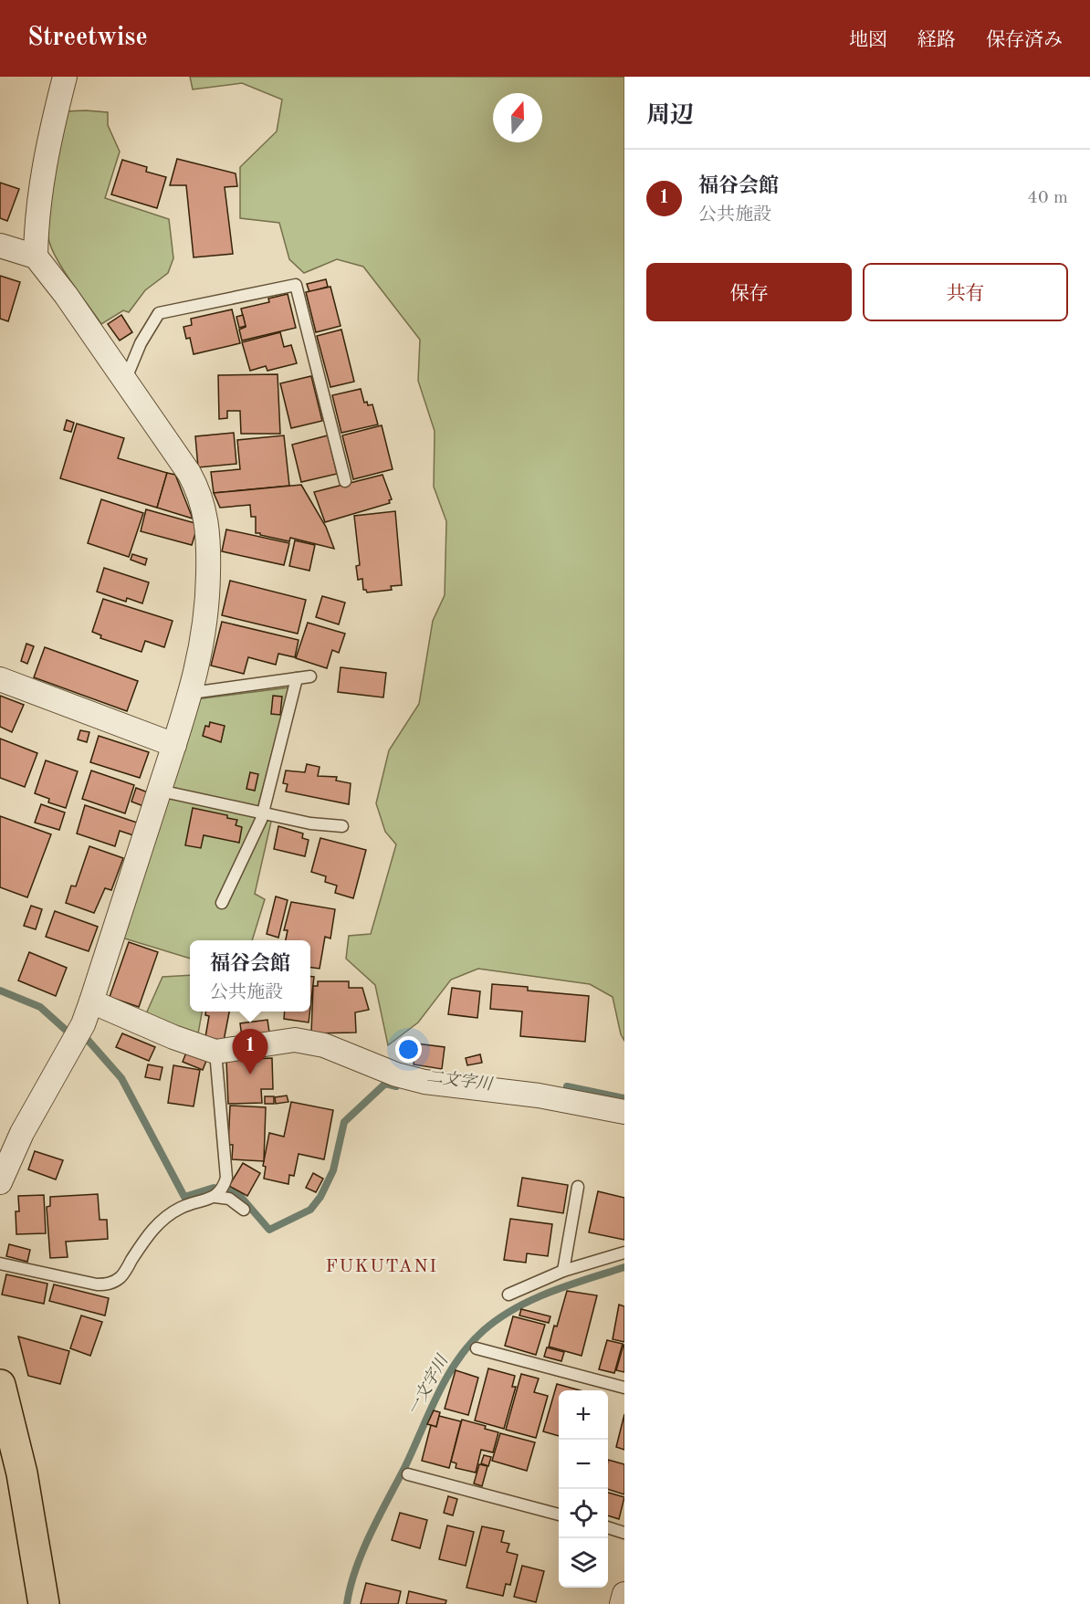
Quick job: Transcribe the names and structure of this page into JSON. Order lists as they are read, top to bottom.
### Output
{
  "districts": ["FUKUTANI"],
  "water": ["二文字川", "一文字川"],
  "north": "top",
  "page": {
    "header": "Streetwise",
    "nav": ["地図", "経路", "保存済み"],
    "heading": "周辺",
    "list": [
      {
        "mark": "1",
        "name": "福谷会館",
        "note": "公共施設",
        "value": "40 m"
      }
    ],
    "buttons": ["保存", "共有"],
    "popup": ["福谷会館", "公共施設"],
    "pins": "1",
    "map_buttons": ["+", "−"]
  }
}
